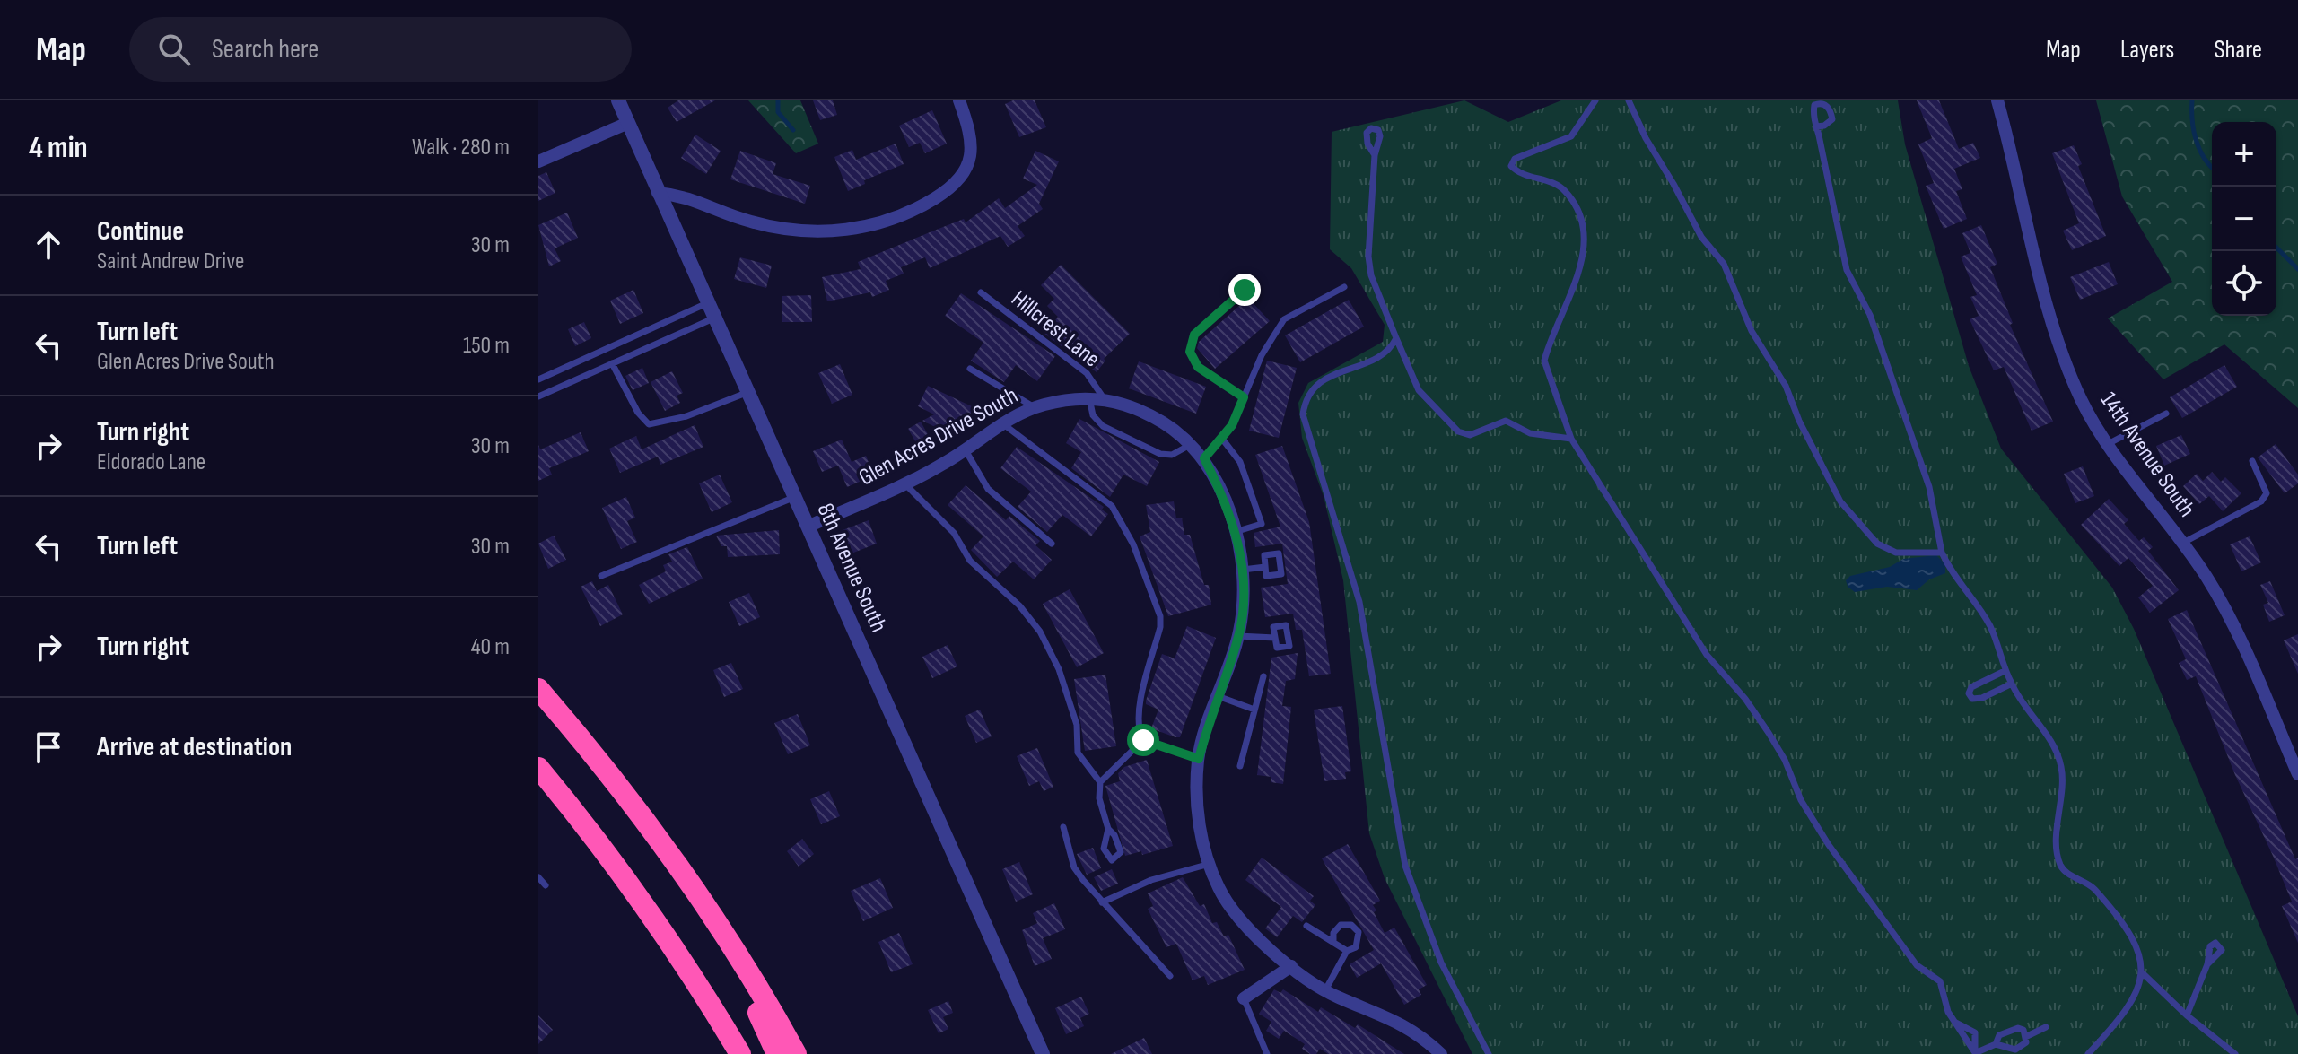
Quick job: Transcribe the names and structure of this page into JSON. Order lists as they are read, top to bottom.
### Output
{
  "streets": {
    "street": ["Glen Acres Drive South", "14th Avenue South", "8th Avenue South"],
    "lane": ["Hillcrest Lane"]
  },
  "crossings": [
    ["Hillcrest Lane", "Glen Acres Drive South"],
    ["Glen Acres Drive South", "8th Avenue South"]
  ],
  "page": {
    "header": "Map",
    "search": "Search here",
    "nav": ["Map", "Layers", "Share"],
    "heading": ["4 min", "Walk · 280 m"],
    "map_buttons": ["+", "−"],
    "list": [
      ["Continue", "Saint Andrew Drive", "30 m"],
      ["Turn left", "Glen Acres Drive South", "150 m"],
      ["Turn right", "Eldorado Lane", "30 m"],
      ["Turn left", "30 m"],
      ["Turn right", "40 m"],
      "Arrive at destination"
    ]
  }
}
